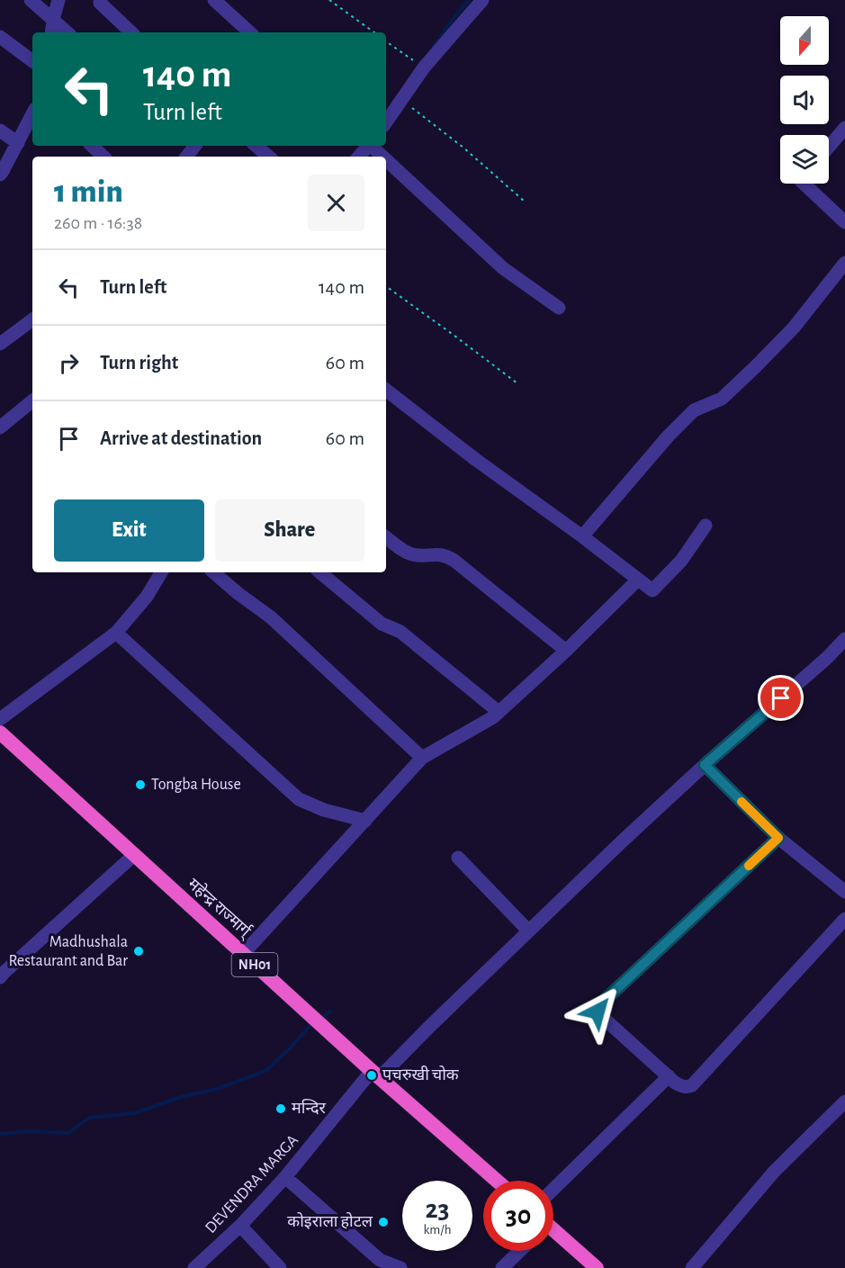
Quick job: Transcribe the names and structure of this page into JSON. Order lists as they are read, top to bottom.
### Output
{
  "streets": {
    "highway": ["महेन्द्र राज्मार्ग्", "NH01"],
    "street": ["DEVENDRA MARGA"]
  },
  "crossings": [
    ["महेन्द्र राज्मार्ग्", "DEVENDRA MARGA"]
  ],
  "places": [
    "Tongba House",
    "Madhushala Restaurant and Bar",
    "पचरुखी चोक",
    "मन्दिर",
    "कोइराला होटल"
  ],
  "north": "bottom",
  "page": {
    "turn": ["140 m", "Turn left"],
    "heading": ["1 min", "260 m · 16:38"],
    "list": [
      {
        "name": "Turn left",
        "value": "140 m"
      },
      {
        "name": "Turn right",
        "value": "60 m"
      },
      {
        "name": "Arrive at destination",
        "value": "60 m"
      }
    ],
    "buttons": ["Exit", "Share"],
    "speed": "23 km/h",
    "limit": "30"
  }
}
